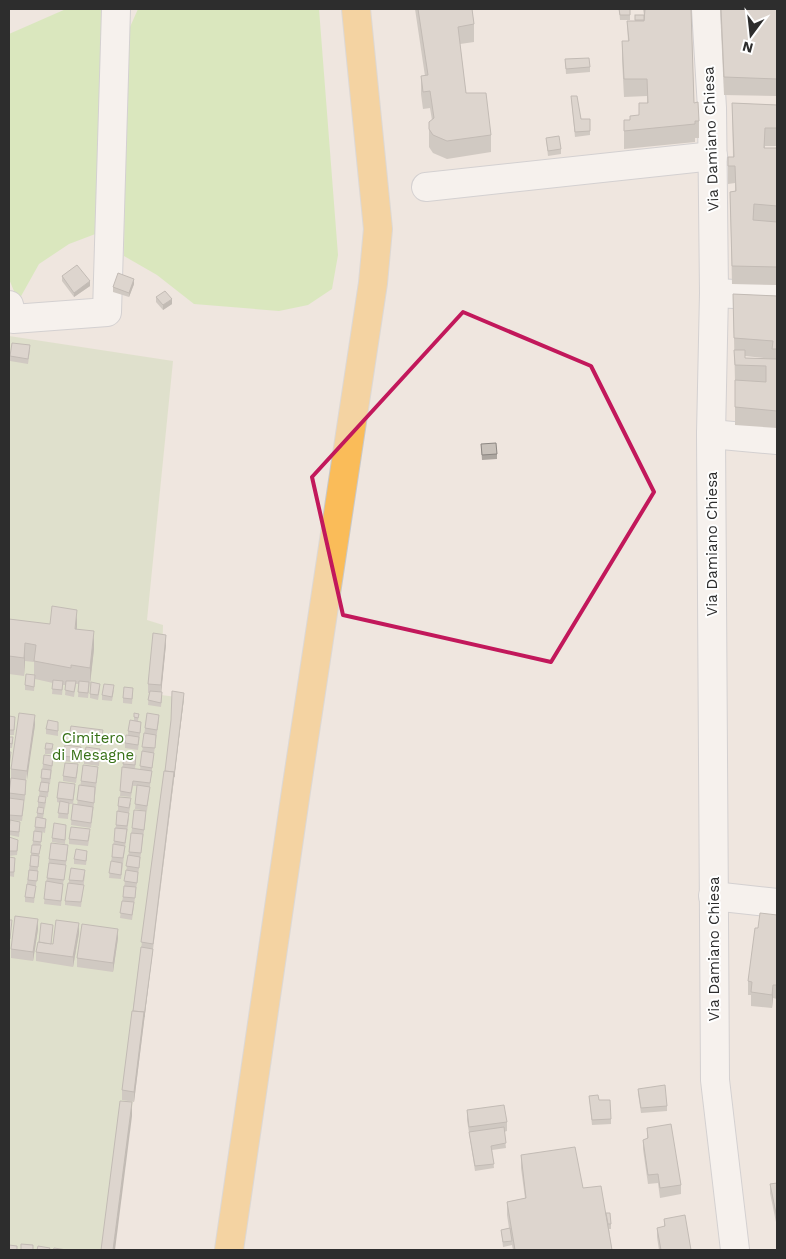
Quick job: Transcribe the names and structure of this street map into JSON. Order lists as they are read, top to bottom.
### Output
{
  "streets": {
    "street": ["Via Damiano Chiesa"]
  },
  "parks": ["Cimitero di Mesagne"],
  "north": "bottom"
}
